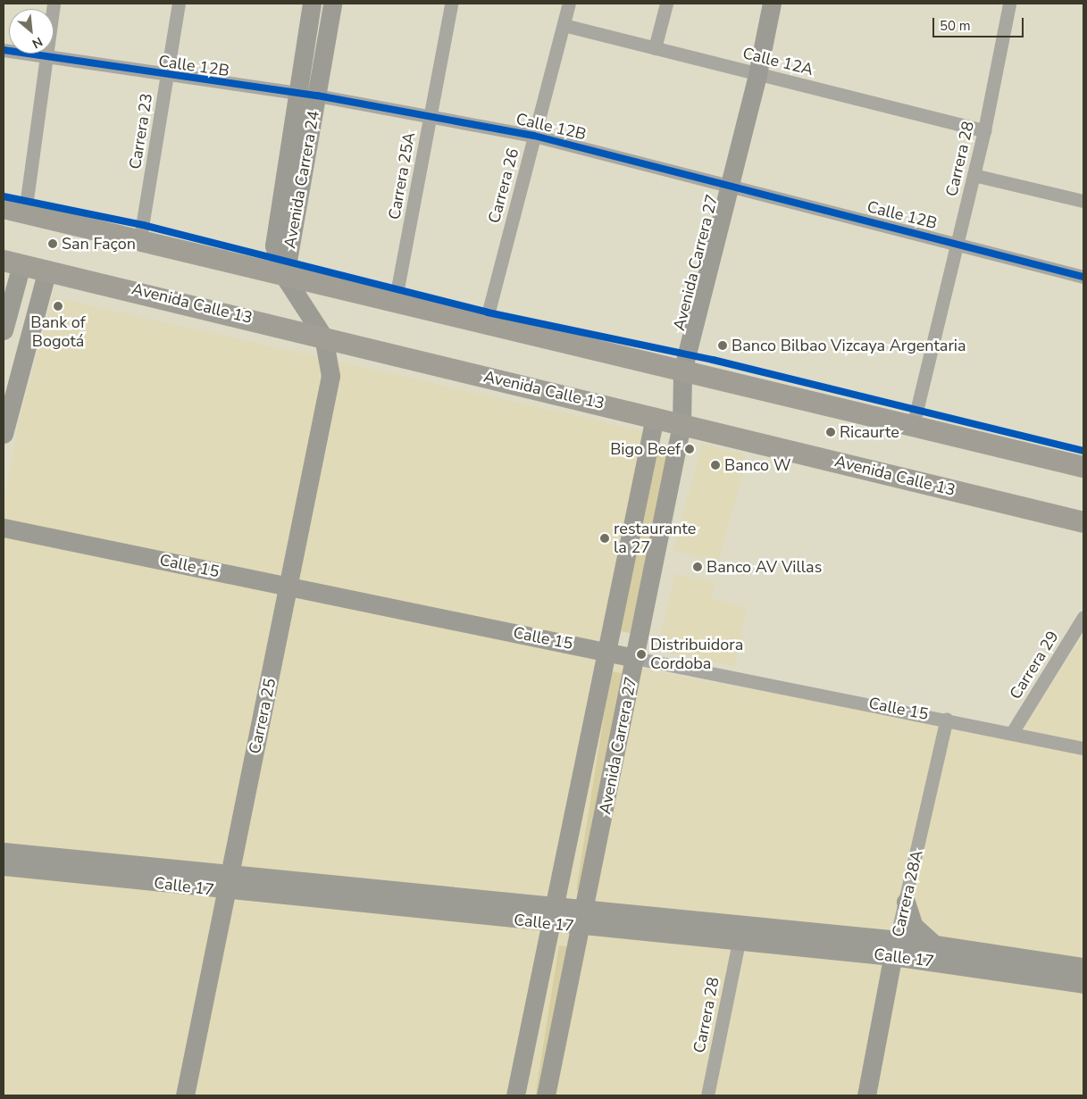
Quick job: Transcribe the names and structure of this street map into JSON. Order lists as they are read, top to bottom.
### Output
{
  "streets": {
    "main road": ["Avenida Calle 13"],
    "street": [
      "Calle 12A",
      "Calle 12B",
      "Carrera 23",
      "Carrera 28",
      "Carrera 25A",
      "Avenida Carrera 24",
      "Carrera 26",
      "Avenida Carrera 27",
      "Calle 15",
      "Carrera 29",
      "Carrera 25",
      "Calle 17",
      "Carrera 28A"
    ]
  },
  "crossings": [
    ["Calle 12A", "Carrera 28"],
    ["Calle 12A", "Carrera 26"],
    ["Calle 12A", "Avenida Carrera 27"],
    ["Calle 12B", "Carrera 23"],
    ["Calle 12B", "Carrera 28"],
    ["Calle 12B", "Carrera 25A"],
    ["Calle 12B", "Avenida Carrera 24"],
    ["Calle 12B", "Carrera 26"],
    ["Calle 12B", "Avenida Carrera 27"],
    ["Carrera 28", "Calle 17"],
    ["Avenida Carrera 24", "Avenida Calle 13"],
    ["Avenida Carrera 24", "Carrera 25"],
    ["Avenida Carrera 27", "Avenida Calle 13"],
    ["Avenida Carrera 27", "Calle 15"],
    ["Avenida Carrera 27", "Calle 17"],
    ["Avenida Calle 13", "Carrera 25"],
    ["Calle 15", "Carrera 29"],
    ["Calle 15", "Carrera 25"],
    ["Calle 15", "Carrera 28A"],
    ["Carrera 25", "Calle 17"],
    ["Calle 17", "Carrera 28A"]
  ],
  "places": [
    "San Façon",
    "Bank of Bogotá",
    "Banco Bilbao Vizcaya Argentaria",
    "Ricaurte",
    "Bigo Beef",
    "Banco W",
    "restaurante la 27",
    "Banco AV Villas",
    "Distribuidora Cordoba"
  ],
  "scale_bar": "50 m",
  "north": "bottom right"
}
